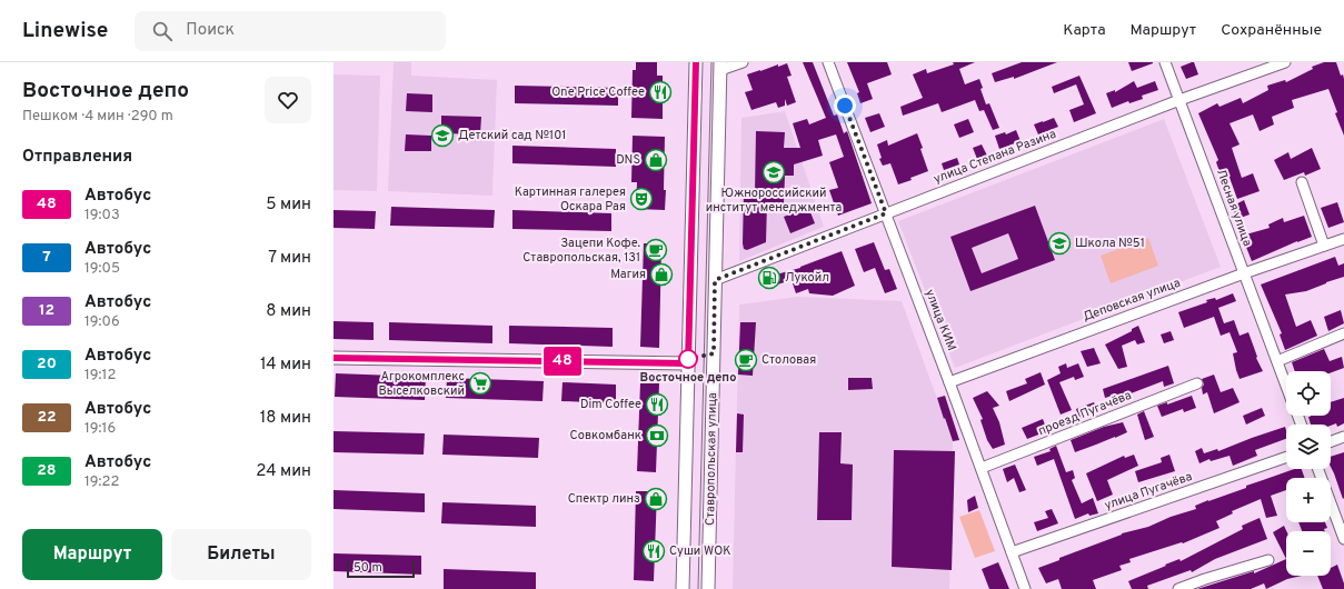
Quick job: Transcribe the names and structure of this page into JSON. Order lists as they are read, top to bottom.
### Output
{
  "streets": {
    "main road": ["Ставропольская улица"],
    "street": [
      "улица Степана Разина",
      "Лесная улица",
      "Деповская улица",
      "улица КИМ",
      "проезд Пугачёва",
      "улица Пугачёва"
    ]
  },
  "crossings": [
    ["улица Степана Разина", "Лесная улица"],
    ["улица Степана Разина", "улица КИМ"],
    ["улица Степана Разина", "Ставропольская улица"],
    ["Лесная улица", "Деповская улица"],
    ["Деповская улица", "улица КИМ"],
    ["улица КИМ", "проезд Пугачёва"],
    ["улица КИМ", "улица Пугачёва"]
  ],
  "places": {
    "restaurant": ["One Price Coffee", "Dim Coffee", "Суши WOK"],
    "school or university": ["Детский сад №101", "Южнороссийский институт менеджмента", "Школа №51"],
    "shop": ["DNS", "Магия", "Спектр линз"],
    "theatre": ["Картинная галерея Оскара Рая"],
    "cafe": ["Зацепи Кофе. Ставропольская, 131", "Столовая"],
    "fuel station": ["Лукойл"],
    "other": ["Восточное депо"],
    "supermarket": ["Агрокомплекс Выселковский"],
    "bank": ["Совкомбанк"]
  },
  "lines": ["bus line 48"],
  "scale_bar": "50 m",
  "page": {
    "header": "Linewise",
    "search": "Поиск",
    "nav": ["Карта", "Маршрут", "Сохранённые"],
    "heading": [
      ["Восточное депо", "Пешком · 4 мин · 290 m"],
      "Отправления"
    ],
    "on_map": "48",
    "list": [
      {
        "mark": "48",
        "name": "Автобус",
        "note": "19:03",
        "value": "5 мин"
      },
      {
        "mark": "7",
        "name": "Автобус",
        "note": "19:05",
        "value": "7 мин"
      },
      {
        "mark": "12",
        "name": "Автобус",
        "note": "19:06",
        "value": "8 мин"
      },
      {
        "mark": "20",
        "name": "Автобус",
        "note": "19:12",
        "value": "14 мин"
      },
      {
        "mark": "22",
        "name": "Автобус",
        "note": "19:16",
        "value": "18 мин"
      },
      {
        "mark": "28",
        "name": "Автобус",
        "note": "19:22",
        "value": "24 мин"
      }
    ],
    "map_buttons": ["+", "−"],
    "buttons": ["Маршрут", "Билеты"],
    "scale": "50 m"
  }
}
